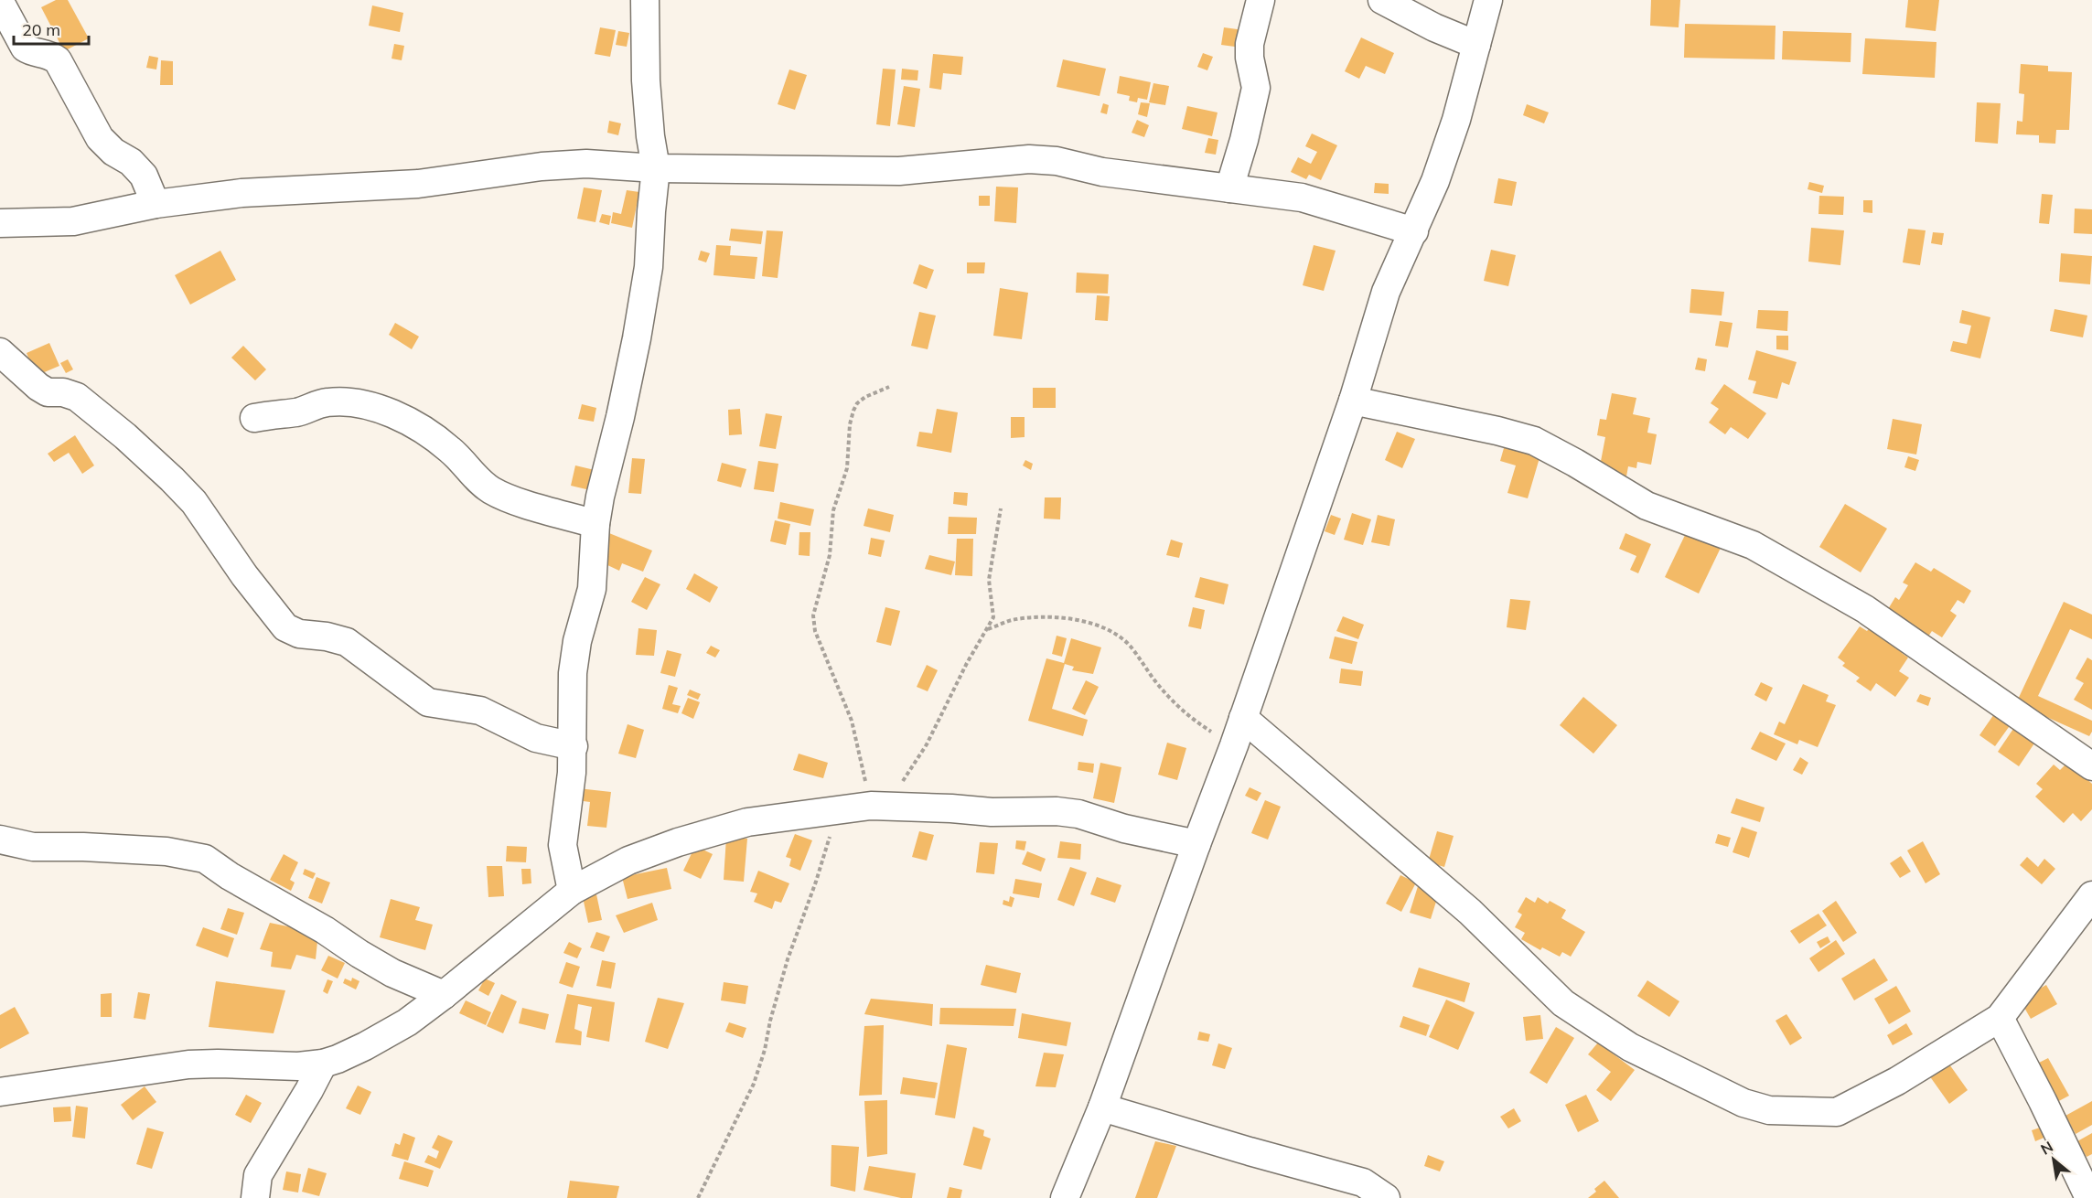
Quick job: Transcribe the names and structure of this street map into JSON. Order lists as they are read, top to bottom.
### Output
{
  "scale_bar": "20 m",
  "north": "top left"
}
